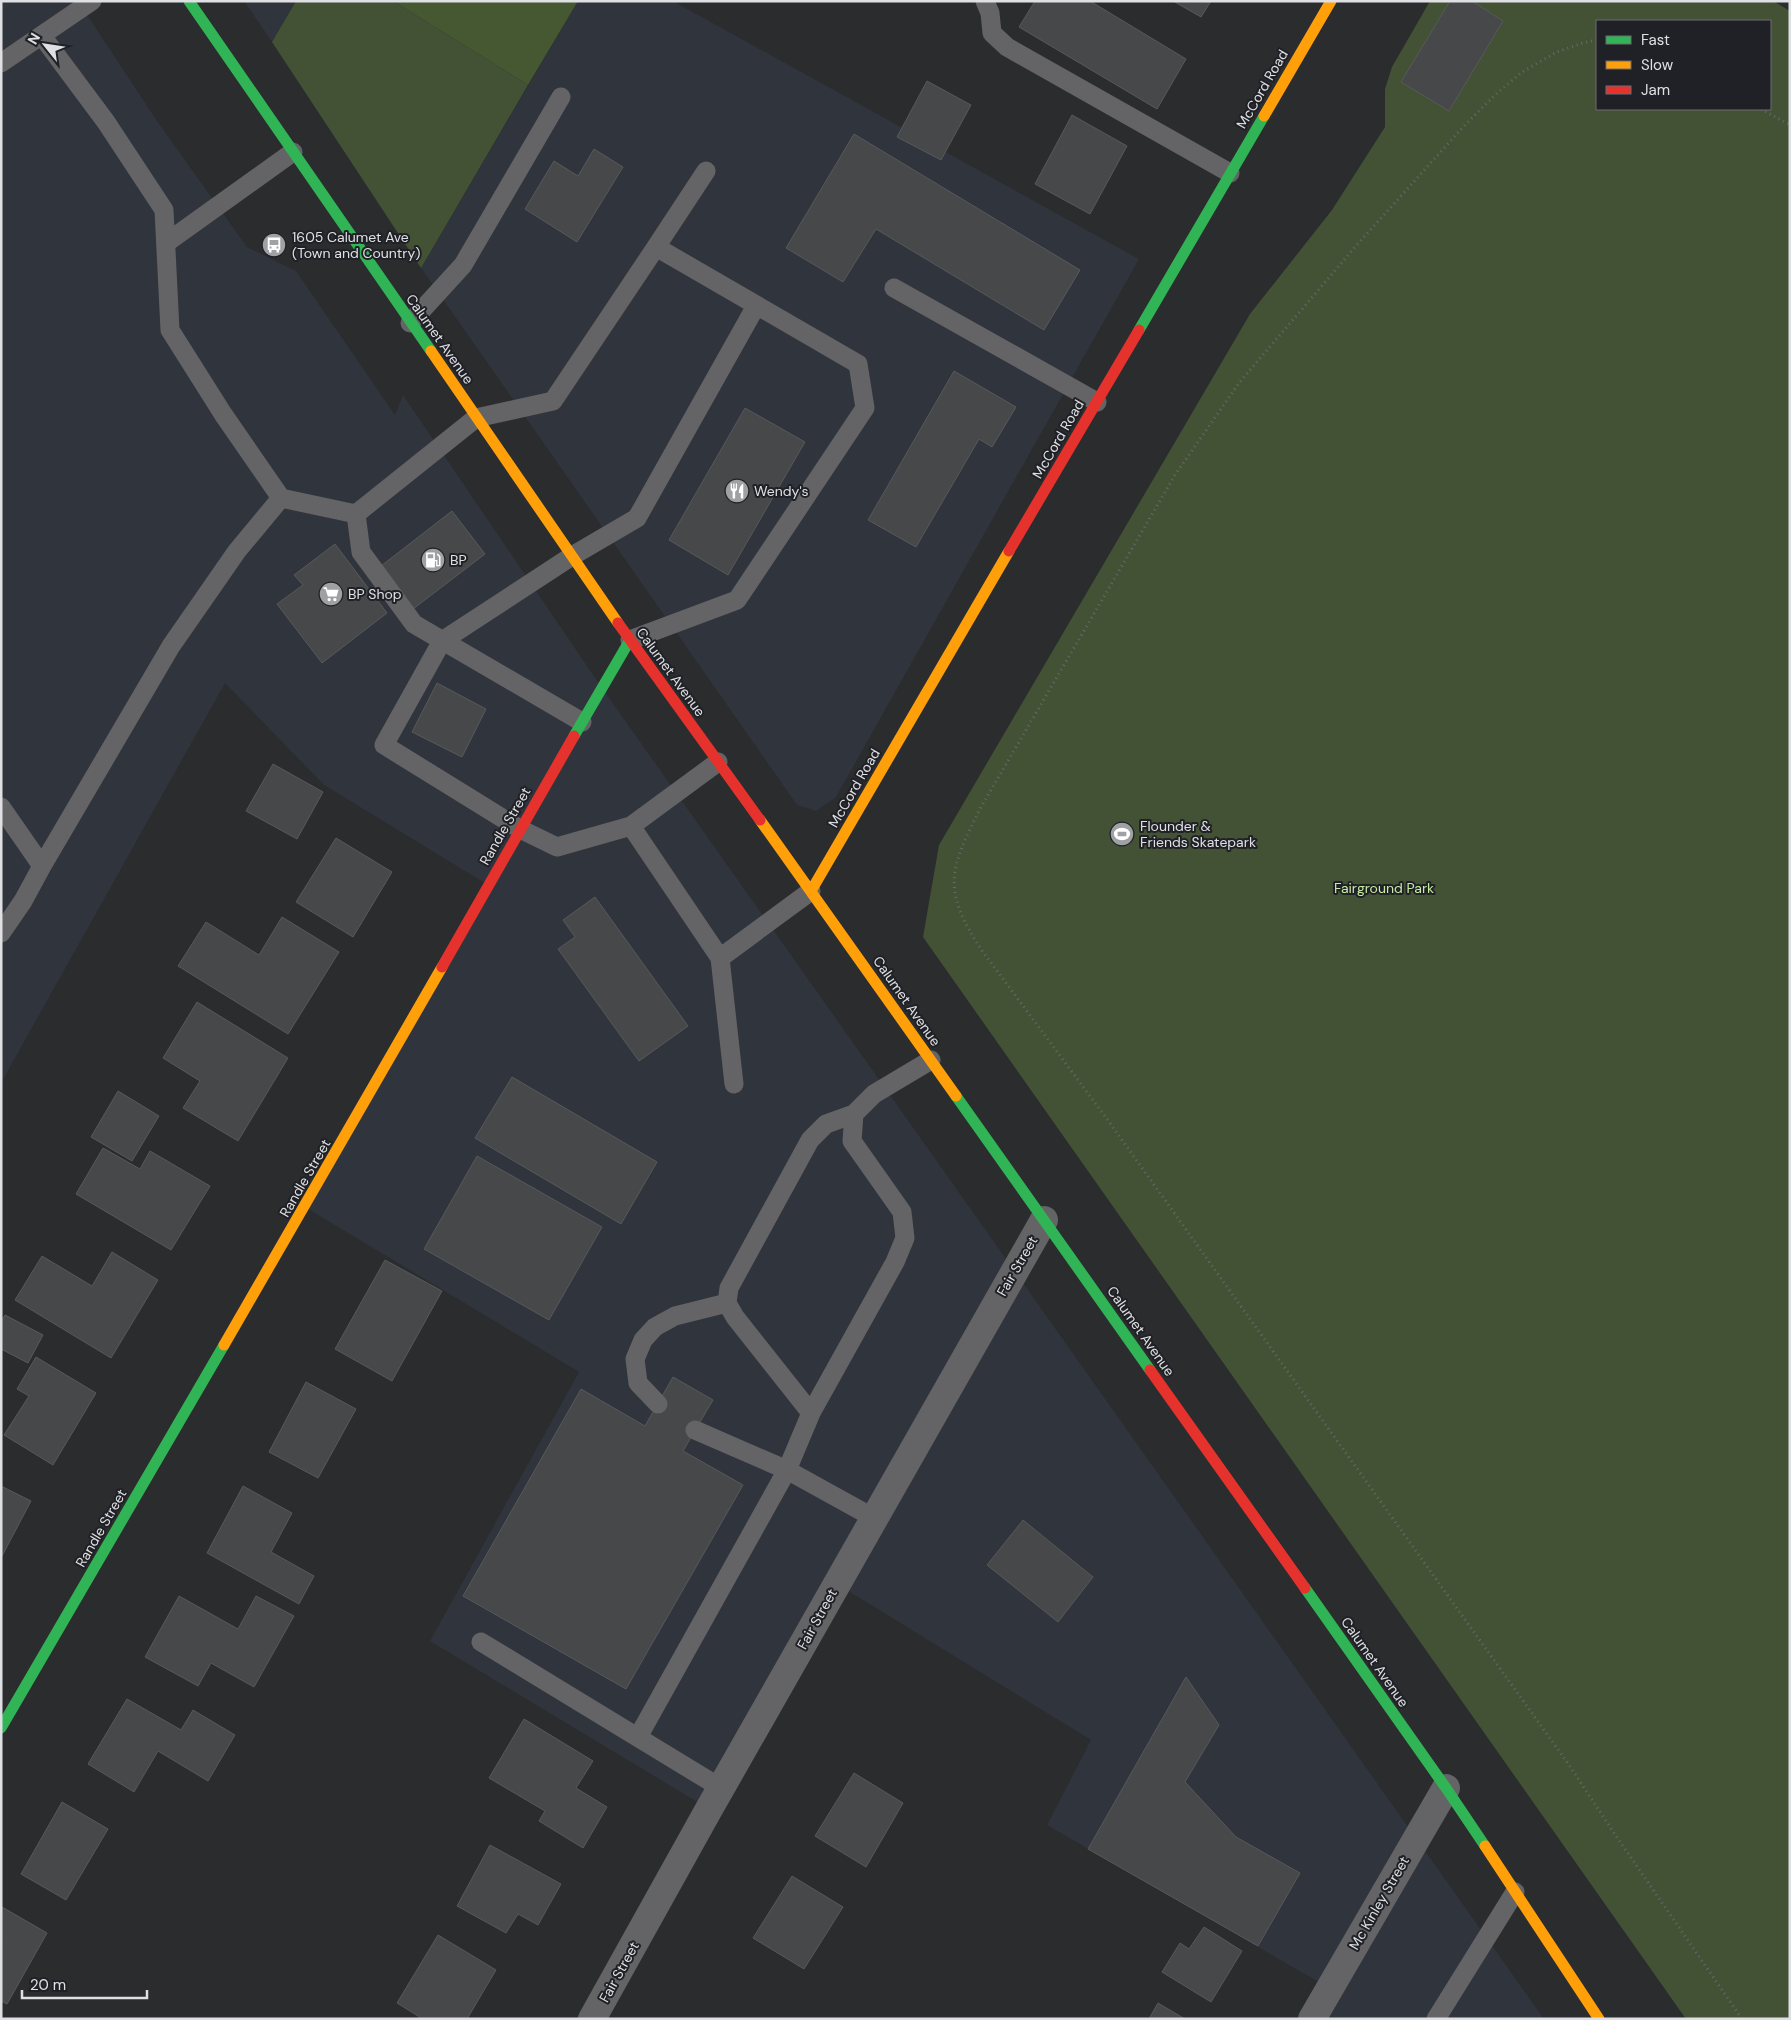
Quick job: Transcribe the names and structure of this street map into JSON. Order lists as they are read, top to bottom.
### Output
{
  "streets": {
    "main road": ["McCord Road", "Calumet Avenue", "Randle Street"],
    "street": ["Fair Street", "Mc Kinley Street"]
  },
  "crossings": [
    ["McCord Road", "Calumet Avenue"],
    ["Calumet Avenue", "Randle Street"],
    ["Calumet Avenue", "Fair Street"],
    ["Calumet Avenue", "Mc Kinley Street"]
  ],
  "parks": ["Fairground Park"],
  "places": {
    "bus stop": ["1605 Calumet Ave (Town and Country)"],
    "restaurant": ["Wendy's"],
    "fuel station": ["BP"],
    "supermarket": ["BP Shop"],
    "sports": ["Flounder & Friends Skatepark"]
  },
  "legend": ["Fast", "Slow", "Jam"],
  "scale_bar": "20 m",
  "north": "top left"
}
